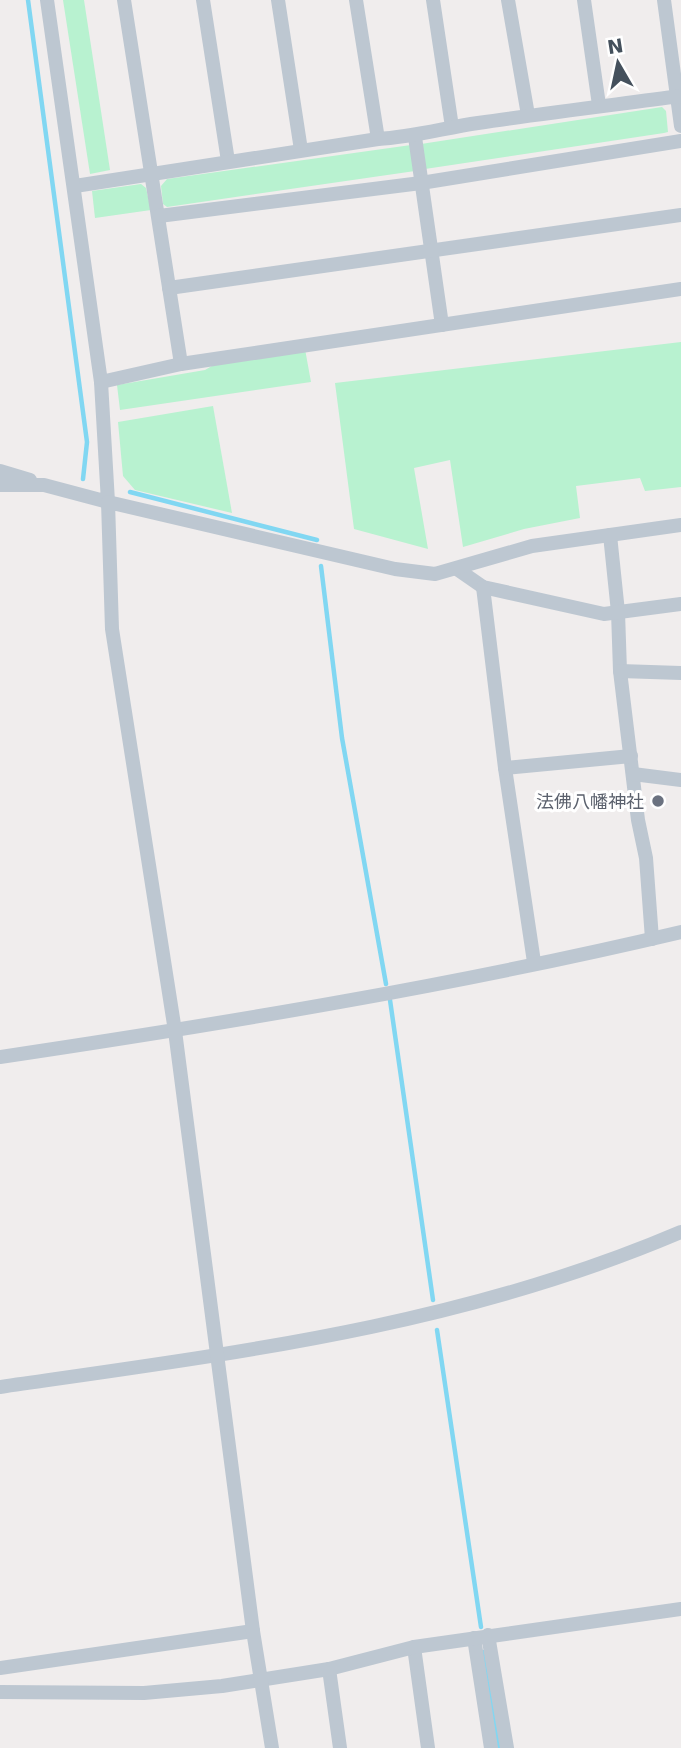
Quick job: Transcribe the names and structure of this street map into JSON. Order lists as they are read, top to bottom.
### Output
{
  "places": ["法佛八幡神社"],
  "north": "top"
}
